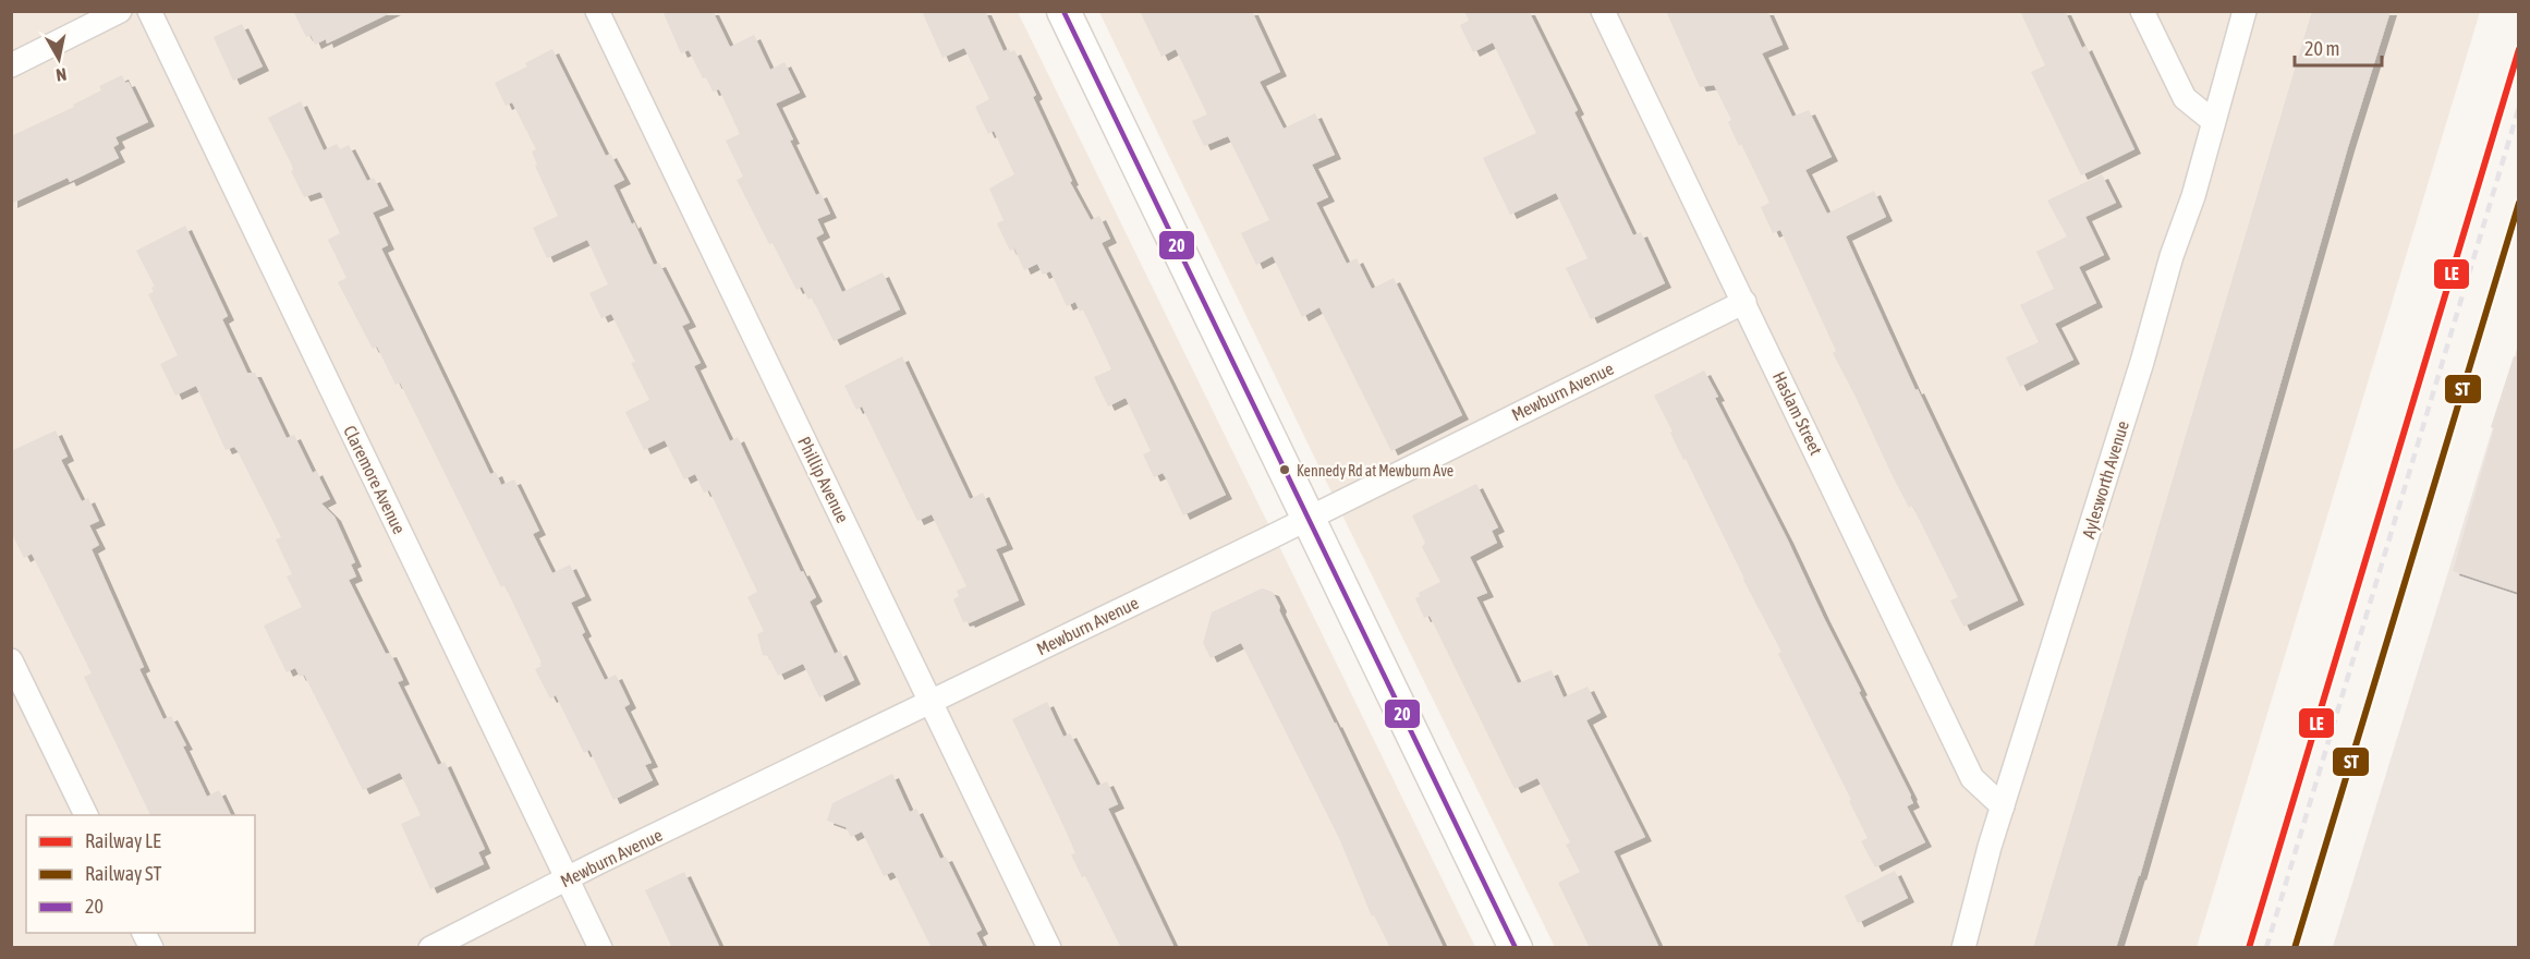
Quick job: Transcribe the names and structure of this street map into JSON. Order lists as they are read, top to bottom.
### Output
{
  "streets": {
    "street": [
      "Mewburn Avenue",
      "Haslam Street",
      "Claremore Avenue",
      "Phillip Avenue",
      "Aylesworth Avenue"
    ]
  },
  "crossings": [
    ["Mewburn Avenue", "Haslam Street"],
    ["Mewburn Avenue", "Claremore Avenue"],
    ["Mewburn Avenue", "Phillip Avenue"],
    ["Haslam Street", "Aylesworth Avenue"]
  ],
  "places": ["Kennedy Rd at Mewburn Ave"],
  "lines": ["transit line 20", "rail line LE", "rail line ST"],
  "legend": ["Railway LE", "Railway ST", "20"],
  "scale_bar": "20 m",
  "north": "bottom"
}
